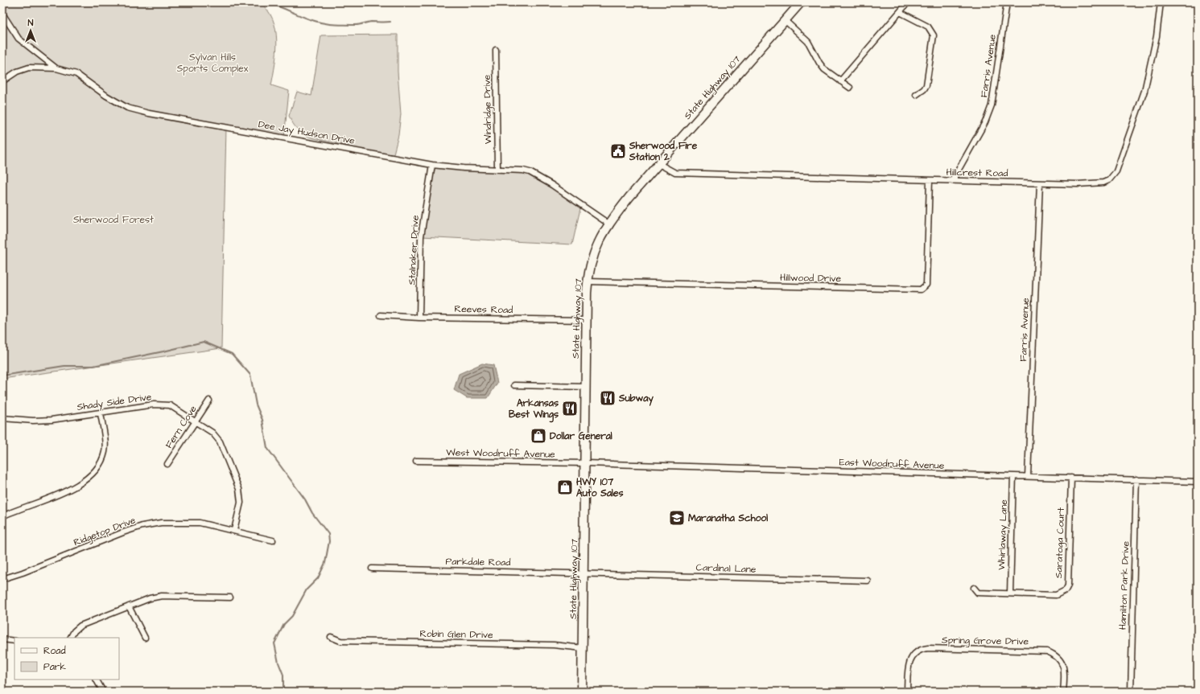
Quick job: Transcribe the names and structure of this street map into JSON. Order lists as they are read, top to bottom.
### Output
{
  "streets": {
    "main road": ["State Highway 107"],
    "street": [
      "Farris Avenue",
      "Windridge Drive",
      "Dee Jay Hudson Drive",
      "Hillcrest Road",
      "Stalnaker Drive",
      "Hillwood Drive",
      "Reeves Road",
      "Shady Side Drive",
      "Fern Cove",
      "West Woodruff Avenue",
      "East Woodruff Avenue",
      "Ridgetop Drive",
      "Whirlaway Lane",
      "Saratoga Court",
      "Parkdale Road",
      "Cardinal Lane",
      "Hamilton Park Drive",
      "Robin Glen Drive",
      "Spring Grove Drive"
    ]
  },
  "crossings": [
    ["Farris Avenue", "Hillcrest Road"],
    ["Farris Avenue", "East Woodruff Avenue"],
    ["State Highway 107", "Dee Jay Hudson Drive"],
    ["State Highway 107", "Hillcrest Road"],
    ["State Highway 107", "Hillwood Drive"],
    ["State Highway 107", "Reeves Road"],
    ["State Highway 107", "West Woodruff Avenue"],
    ["State Highway 107", "East Woodruff Avenue"],
    ["State Highway 107", "Parkdale Road"],
    ["State Highway 107", "Cardinal Lane"],
    ["State Highway 107", "Robin Glen Drive"],
    ["Windridge Drive", "Dee Jay Hudson Drive"],
    ["Dee Jay Hudson Drive", "Stalnaker Drive"],
    ["Hillcrest Road", "Hillwood Drive"],
    ["Stalnaker Drive", "Reeves Road"],
    ["Shady Side Drive", "Fern Cove"],
    ["Shady Side Drive", "Ridgetop Drive"],
    ["West Woodruff Avenue", "East Woodruff Avenue"],
    ["East Woodruff Avenue", "Whirlaway Lane"],
    ["East Woodruff Avenue", "Saratoga Court"],
    ["East Woodruff Avenue", "Hamilton Park Drive"],
    ["Whirlaway Lane", "Saratoga Court"],
    ["Parkdale Road", "Cardinal Lane"]
  ],
  "parks": ["Sylvan Hills Sports Complex", "Sherwood Forest"],
  "places": {
    "public building": ["Sherwood Fire Station 2"],
    "restaurant": ["Subway", "Arkansas Best Wings"],
    "shop": ["Dollar General", "HWY 107 Auto Sales"],
    "school or university": ["Maranatha School"]
  },
  "legend": ["Road", "Park"],
  "north": "top"
}
